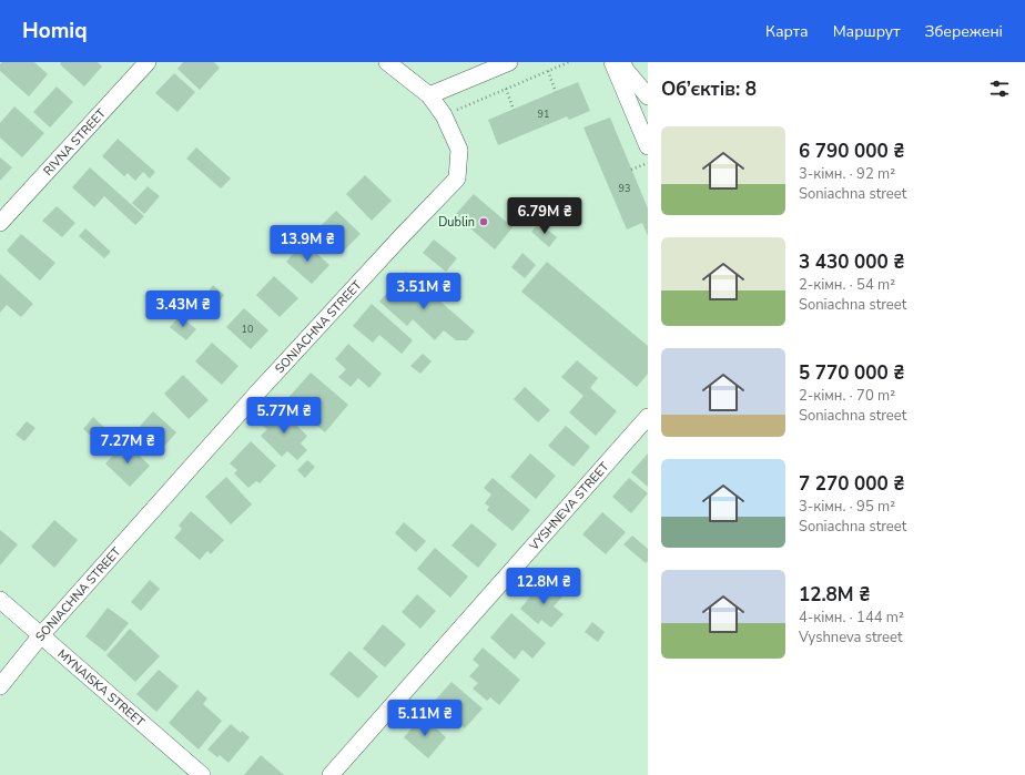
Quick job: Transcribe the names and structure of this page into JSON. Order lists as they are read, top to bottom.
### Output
{
  "streets": {
    "street": [
      "RIVNA STREET",
      "SONIACHNA STREET",
      "VYSHNEVA STREET",
      "MYNAISKA STREET"
    ]
  },
  "crossings": [
    ["SONIACHNA STREET", "MYNAISKA STREET"]
  ],
  "places": ["Dublin"],
  "house_numbers": ["91", "93", "10"],
  "page": {
    "header": "Homiq",
    "nav": ["Карта", "Маршрут", "Збережені"],
    "heading": "Об’єктів: 8",
    "list": [
      {
        "name": "6 790 000 ₴",
        "note": "3-кімн. · 92 m² · Soniachna street"
      },
      {
        "name": "3 430 000 ₴",
        "note": "2-кімн. · 54 m² · Soniachna street"
      },
      {
        "name": "5 770 000 ₴",
        "note": "2-кімн. · 70 m² · Soniachna street"
      },
      {
        "name": "7 270 000 ₴",
        "note": "3-кімн. · 95 m² · Soniachna street"
      },
      {
        "name": "12.8M ₴",
        "note": "4-кімн. · 144 m² · Vyshneva street"
      }
    ],
    "price": [
      "6.79M ₴",
      "13.9M ₴",
      "3.51M ₴",
      "3.43M ₴",
      "5.77M ₴",
      "7.27M ₴",
      "12.8M ₴",
      "5.11M ₴"
    ]
  }
}
